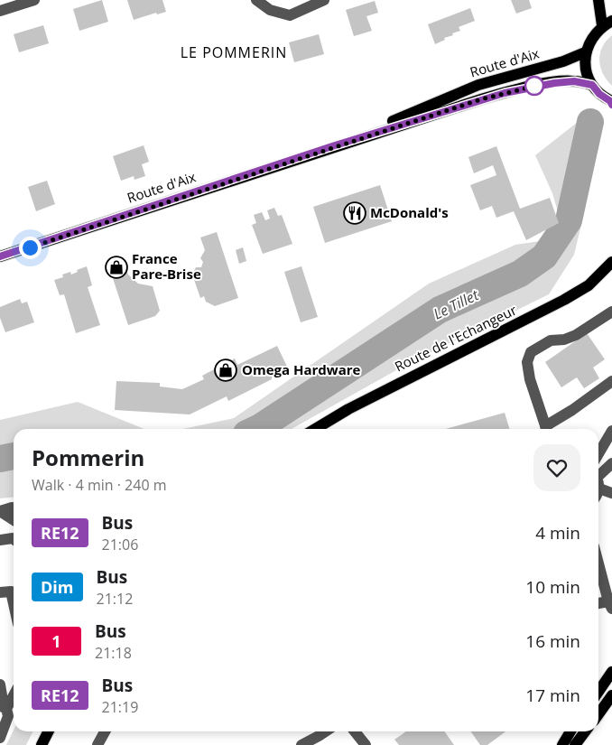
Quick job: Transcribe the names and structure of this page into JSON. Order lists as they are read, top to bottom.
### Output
{
  "streets": {
    "main road": ["Route d'Aix", "Route de l'Echangeur"]
  },
  "districts": ["LE POMMERIN"],
  "water": ["Le Tillet"],
  "places": {
    "restaurant": ["McDonald's"],
    "shop": ["France Pare-Brise", "Omega Hardware"]
  },
  "lines": ["bus line RE12"],
  "page": {
    "heading": ["Pommerin", "Walk · 4 min · 240 m"],
    "list": [
      {
        "mark": "RE12",
        "name": "Bus",
        "note": "21:06",
        "value": "4 min"
      },
      {
        "mark": "Dim",
        "name": "Bus",
        "note": "21:12",
        "value": "10 min"
      },
      {
        "mark": "1",
        "name": "Bus",
        "note": "21:18",
        "value": "16 min"
      },
      {
        "mark": "RE12",
        "name": "Bus",
        "note": "21:19",
        "value": "17 min"
      }
    ]
  }
}
